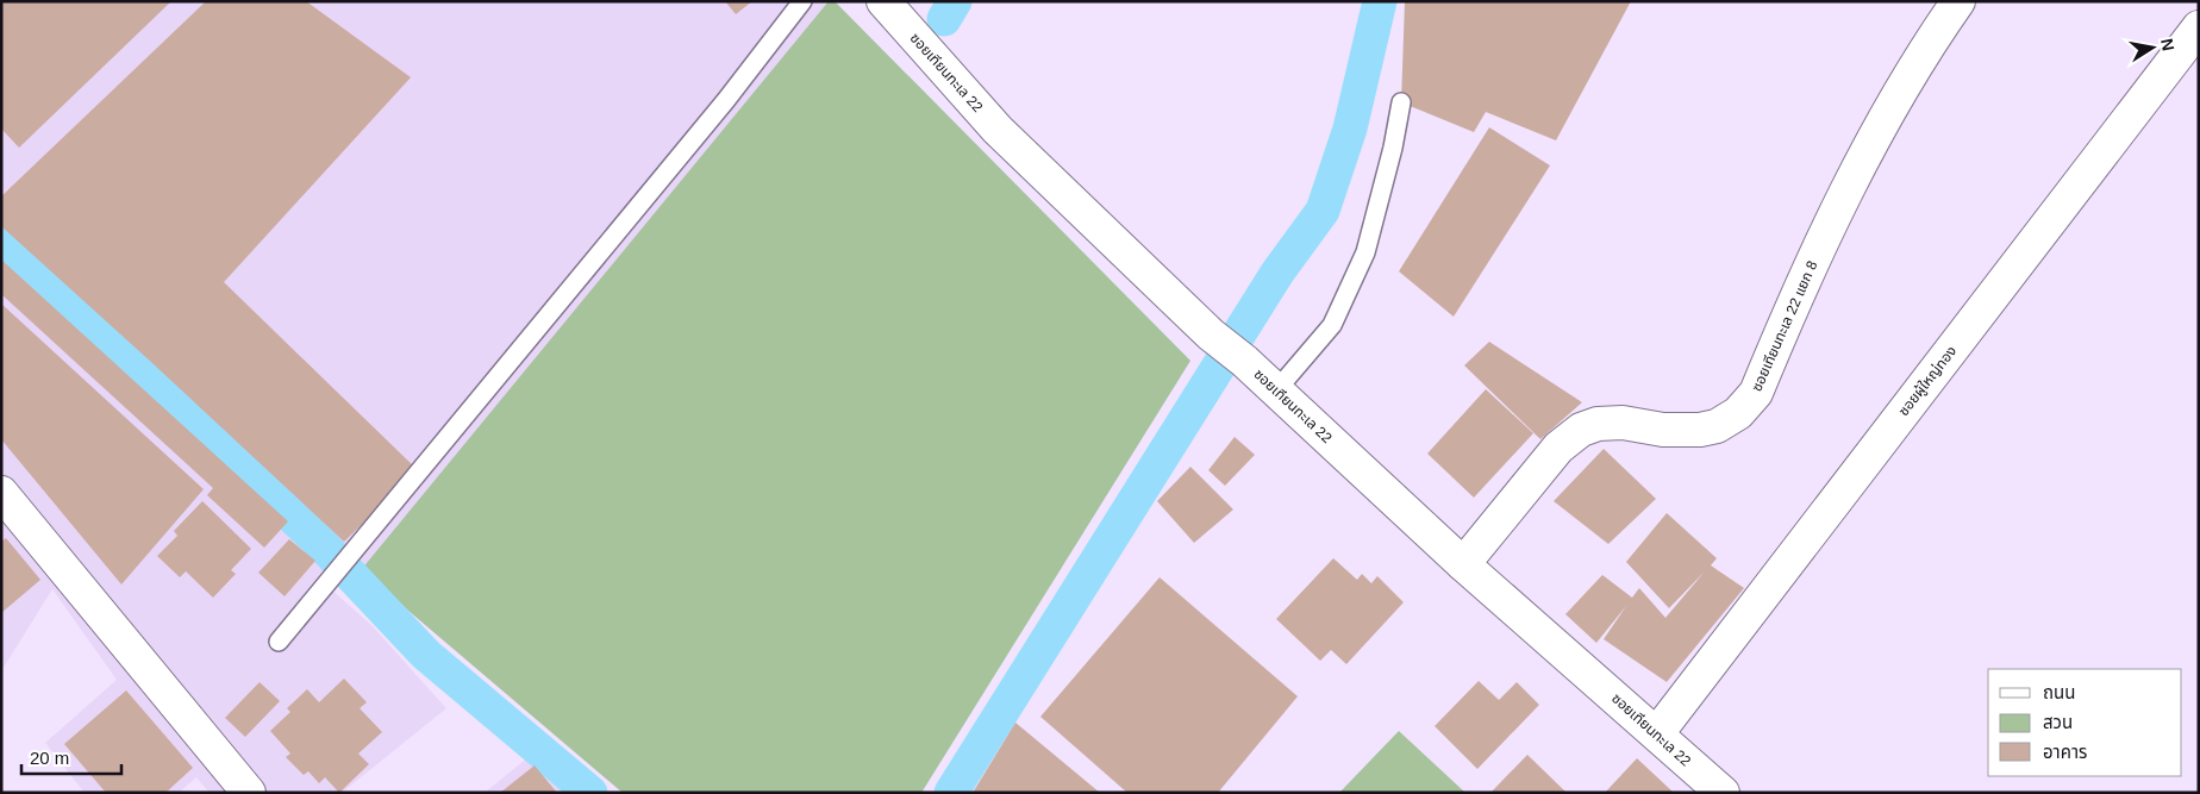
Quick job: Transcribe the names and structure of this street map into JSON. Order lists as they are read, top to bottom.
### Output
{
  "streets": {
    "street": ["ซอยเทียนทะเล 22", "ซอยเทียนทะเล 22 แยก 8", "ซอยผู้ใหญ่ทอง"]
  },
  "crossings": [
    ["ซอยเทียนทะเล 22", "ซอยเทียนทะเล 22 แยก 8"],
    ["ซอยเทียนทะเล 22", "ซอยผู้ใหญ่ทอง"]
  ],
  "legend": ["ถนน", "สวน", "อาคาร"],
  "scale_bar": "20 m",
  "north": "right"
}
